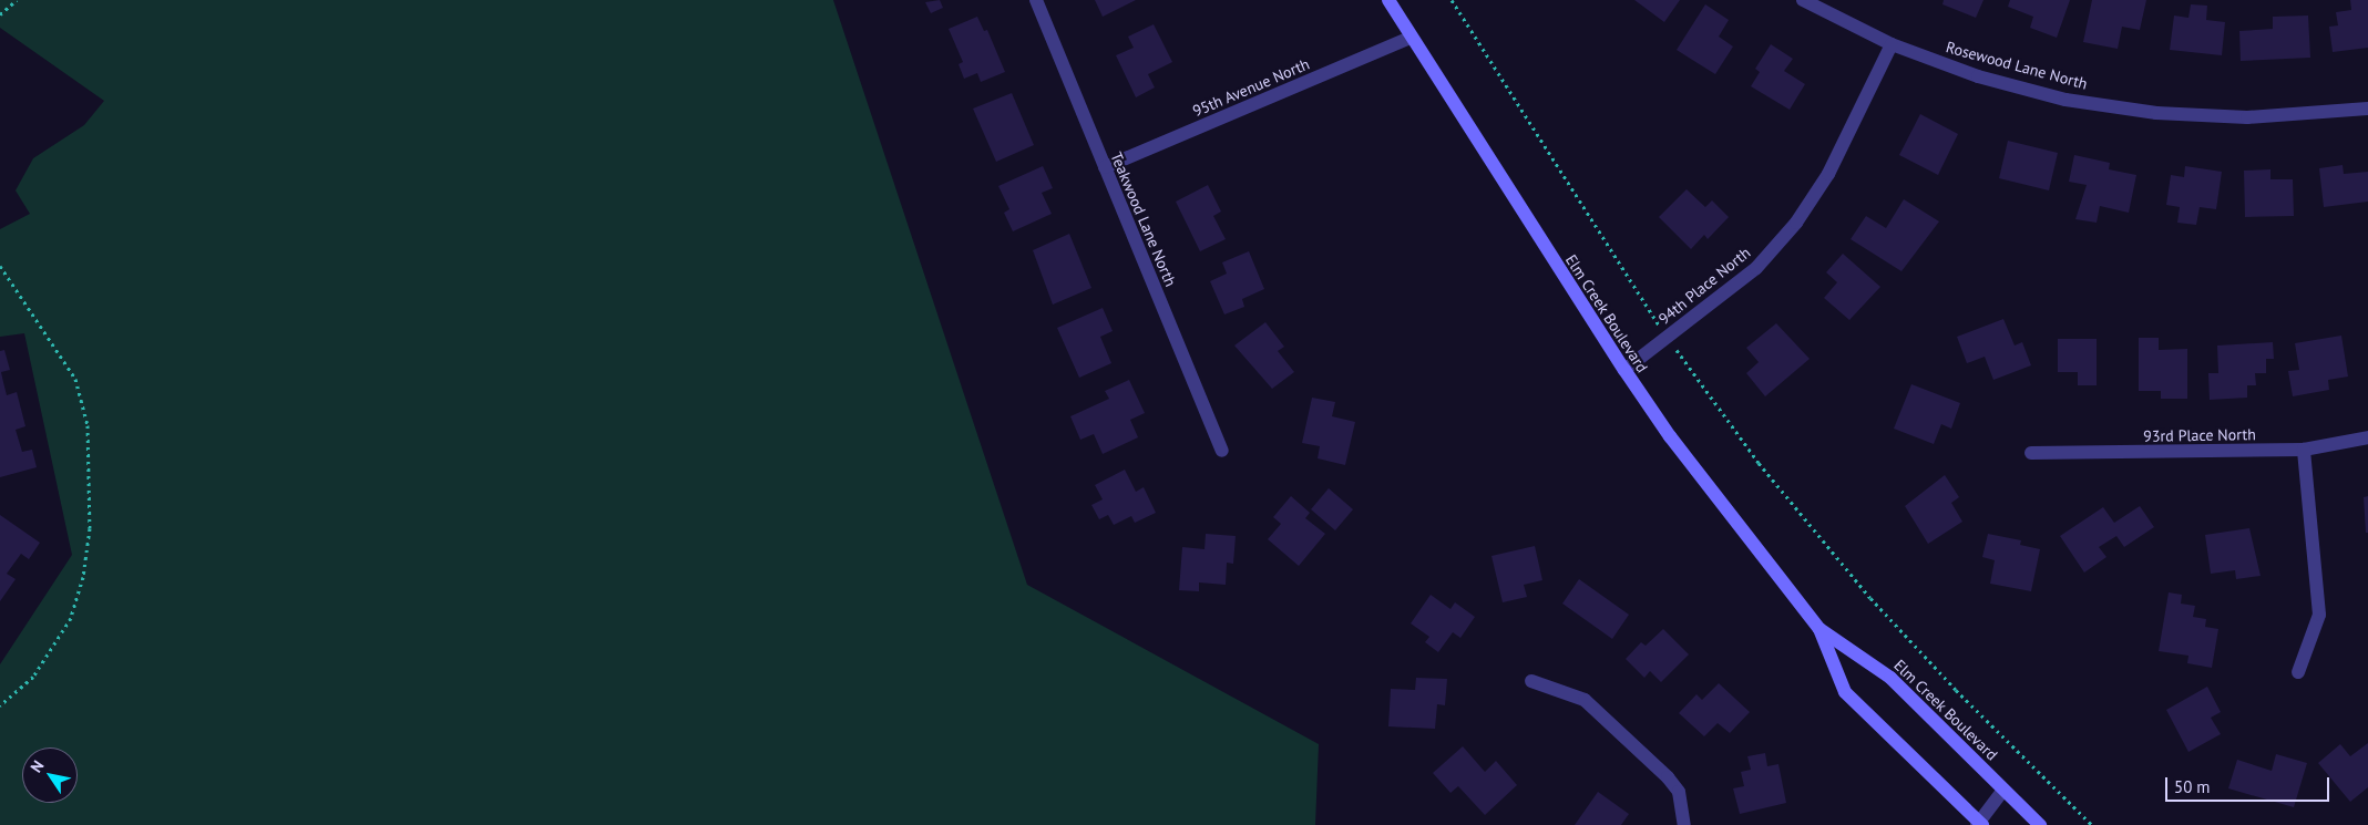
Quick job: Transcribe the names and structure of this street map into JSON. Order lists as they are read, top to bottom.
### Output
{
  "streets": {
    "main road": ["Elm Creek Boulevard"],
    "street": [
      "Rosewood Lane North",
      "95th Avenue North",
      "Teakwood Lane North",
      "94th Place North",
      "93rd Place North"
    ]
  },
  "crossings": [
    ["Rosewood Lane North", "94th Place North"],
    ["95th Avenue North", "Teakwood Lane North"],
    ["95th Avenue North", "Elm Creek Boulevard"],
    ["94th Place North", "Elm Creek Boulevard"]
  ],
  "scale_bar": "50 m",
  "north": "top left"
}
